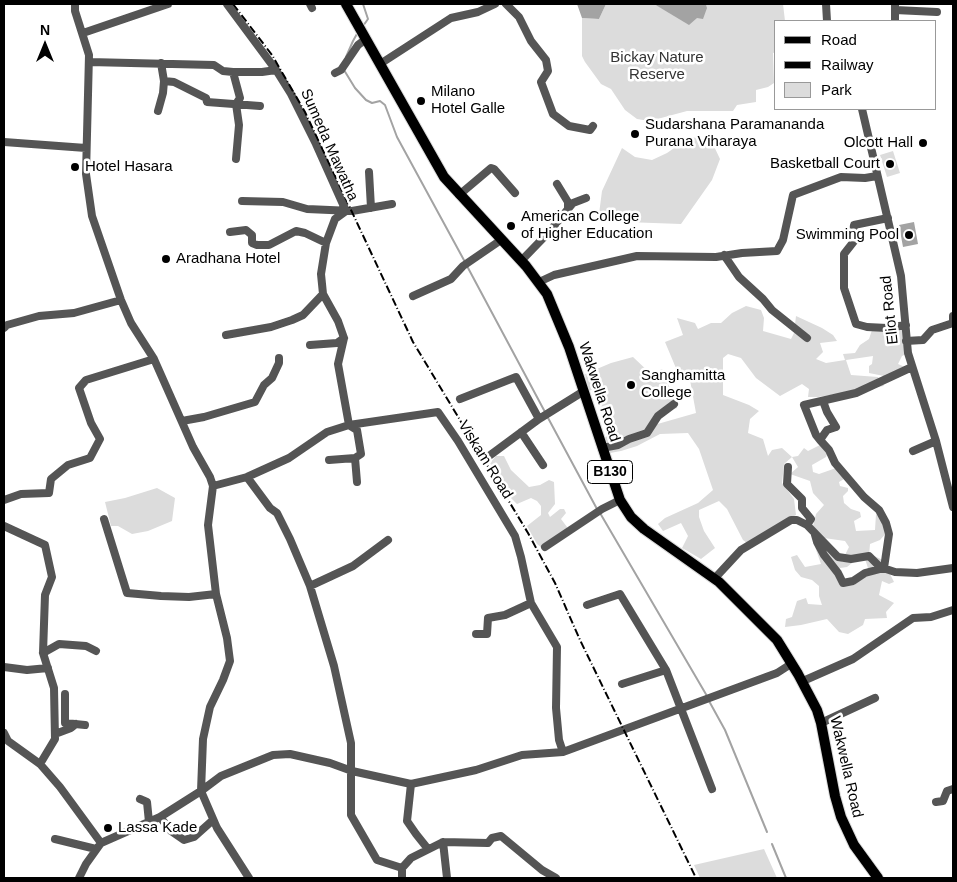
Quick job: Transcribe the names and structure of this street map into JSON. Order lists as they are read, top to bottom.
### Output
{
  "streets": {
    "main road": ["Wakwella Road", "B130"],
    "street": ["Sumeda Mawatha", "Eliot Road", "Viskam Road"]
  },
  "parks": ["Bickay Nature Reserve"],
  "places": [
    "Milano Hotel Galle",
    "Sudarshana Paramananda Purana Viharaya",
    "Olcott Hall",
    "Basketball Court",
    "Hotel Hasara",
    "American College of Higher Education",
    "Swimming Pool",
    "Aradhana Hotel",
    "Sanghamitta College",
    "Lassa Kade"
  ],
  "legend": ["Road", "Railway", "Park"],
  "north": "top"
}
